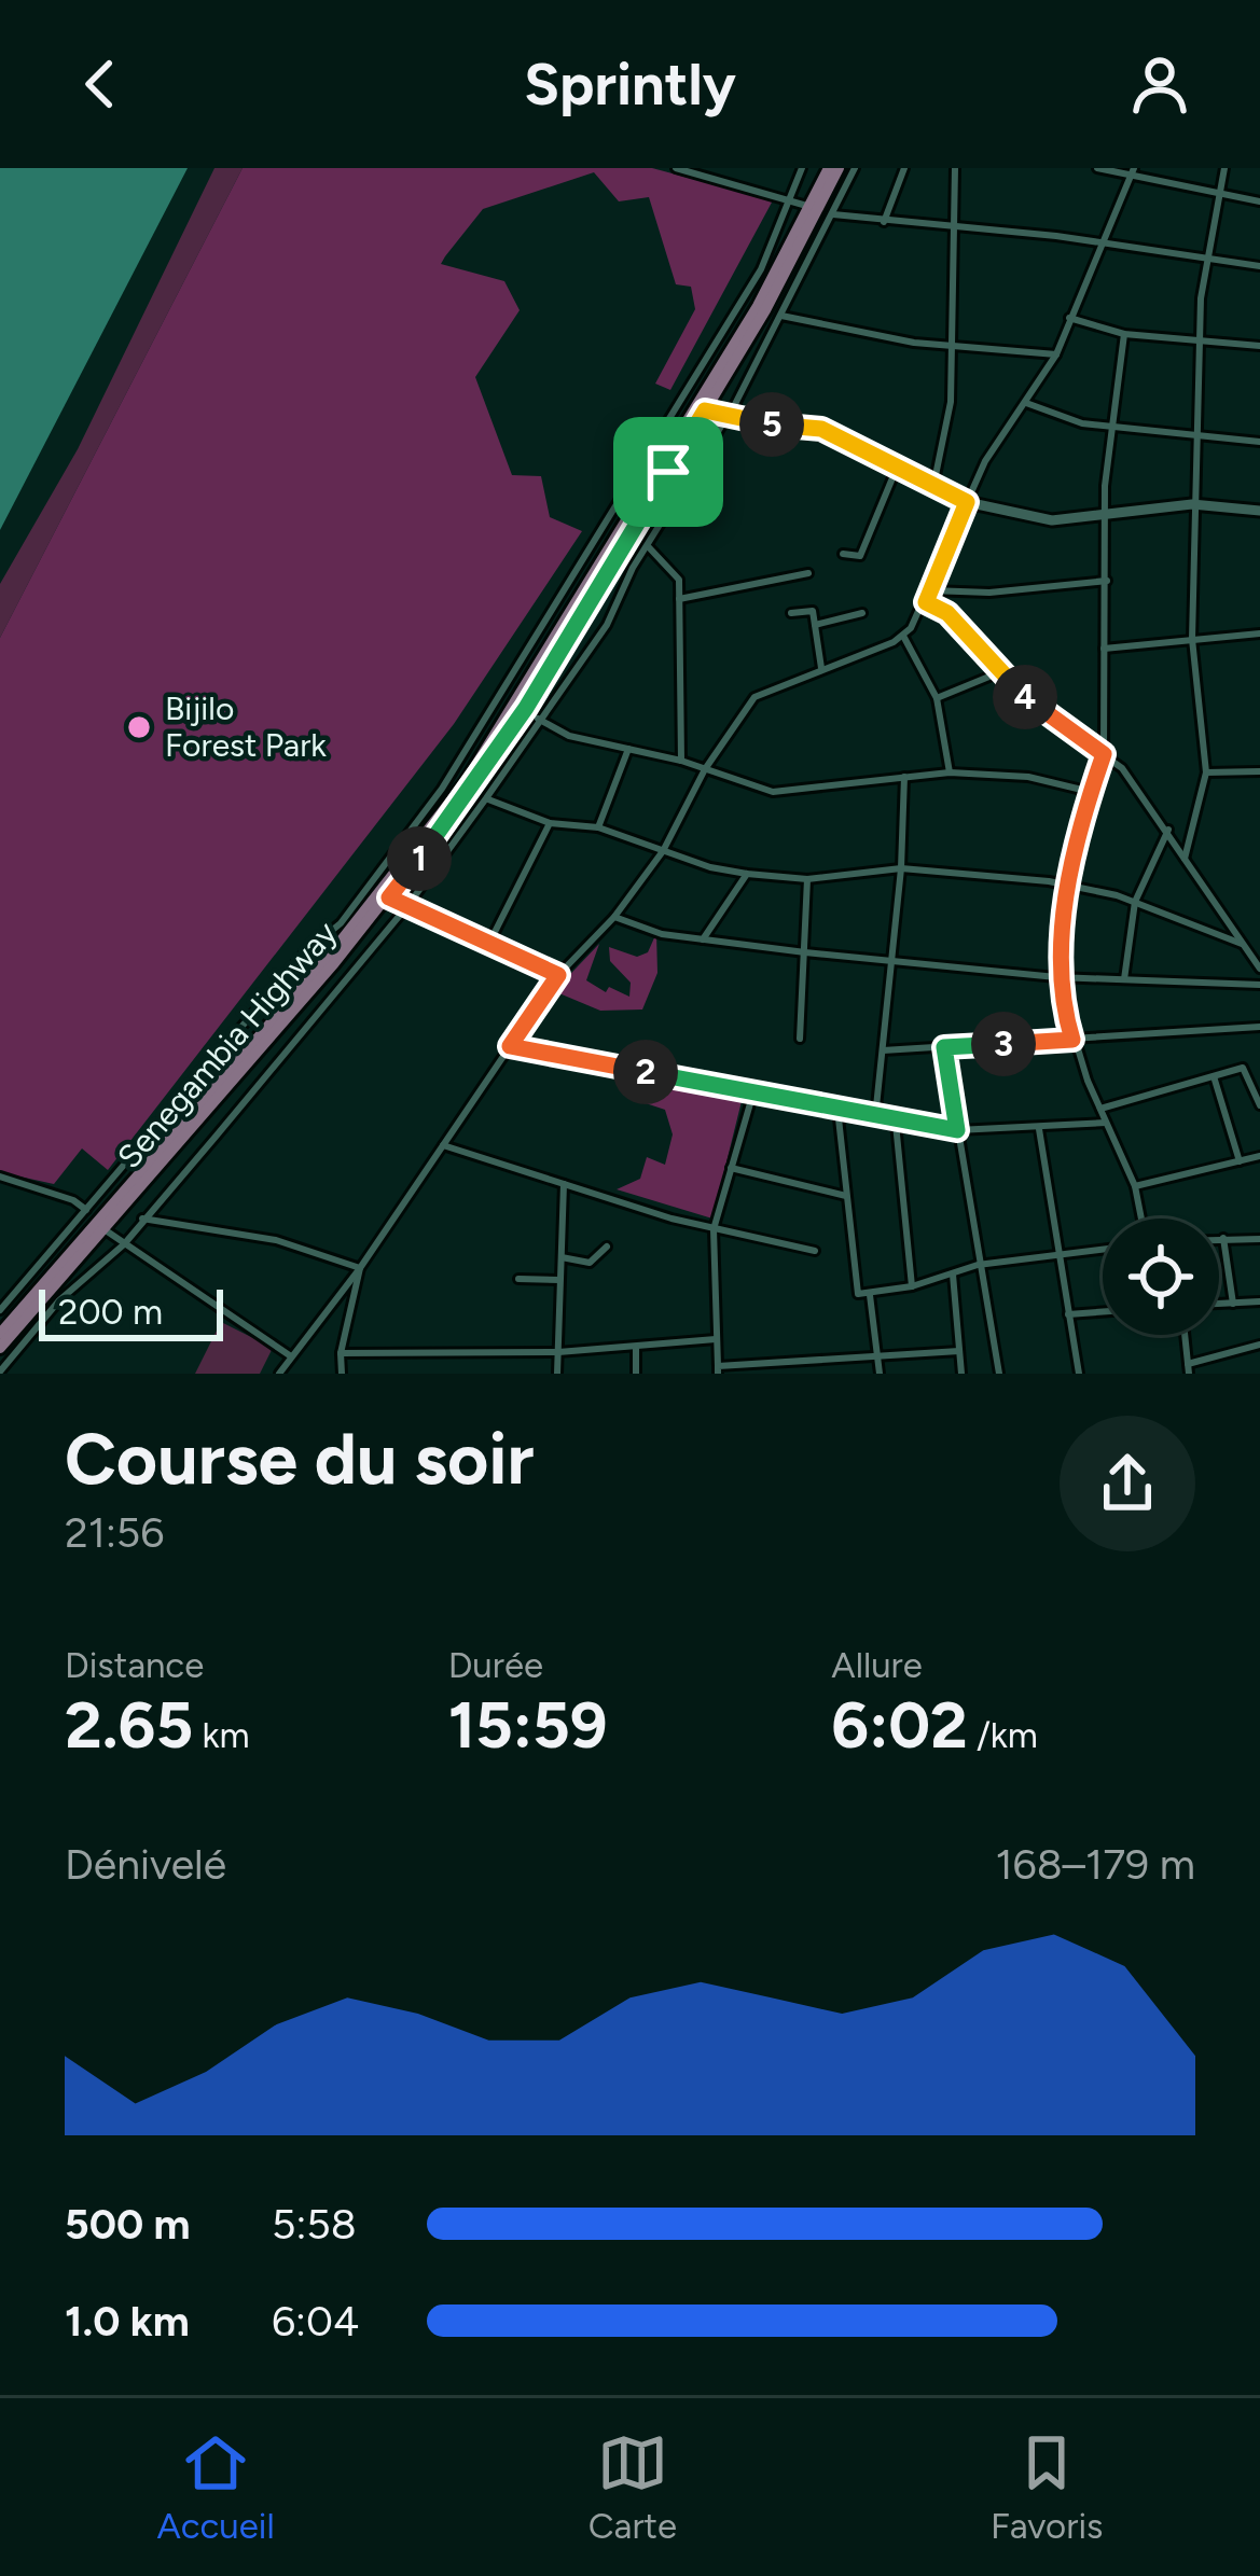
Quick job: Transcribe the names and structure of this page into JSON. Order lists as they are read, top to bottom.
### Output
{
  "streets": {
    "main road": ["Senegambia Highway"]
  },
  "places": ["Bijilo Forest Park"],
  "scale_bar": "200 m",
  "page": {
    "header": "Sprintly",
    "pins": [
      "5",
      "4",
      "1",
      "3",
      "2"
    ],
    "scale": "200 m",
    "heading": ["Course du soir", "21:56"],
    "stats": [
      ["Distance", "2.65 km"],
      ["Durée", "15:59"],
      ["Allure", "6:02 /km"]
    ],
    "chart": ["Dénivelé", "168–179 m"],
    "list": [
      {
        "name": "500 m",
        "note": "5:58"
      },
      {
        "name": "1.0 km",
        "note": "6:04"
      }
    ],
    "tabs": ["Accueil", "Carte", "Favoris"]
  }
}
